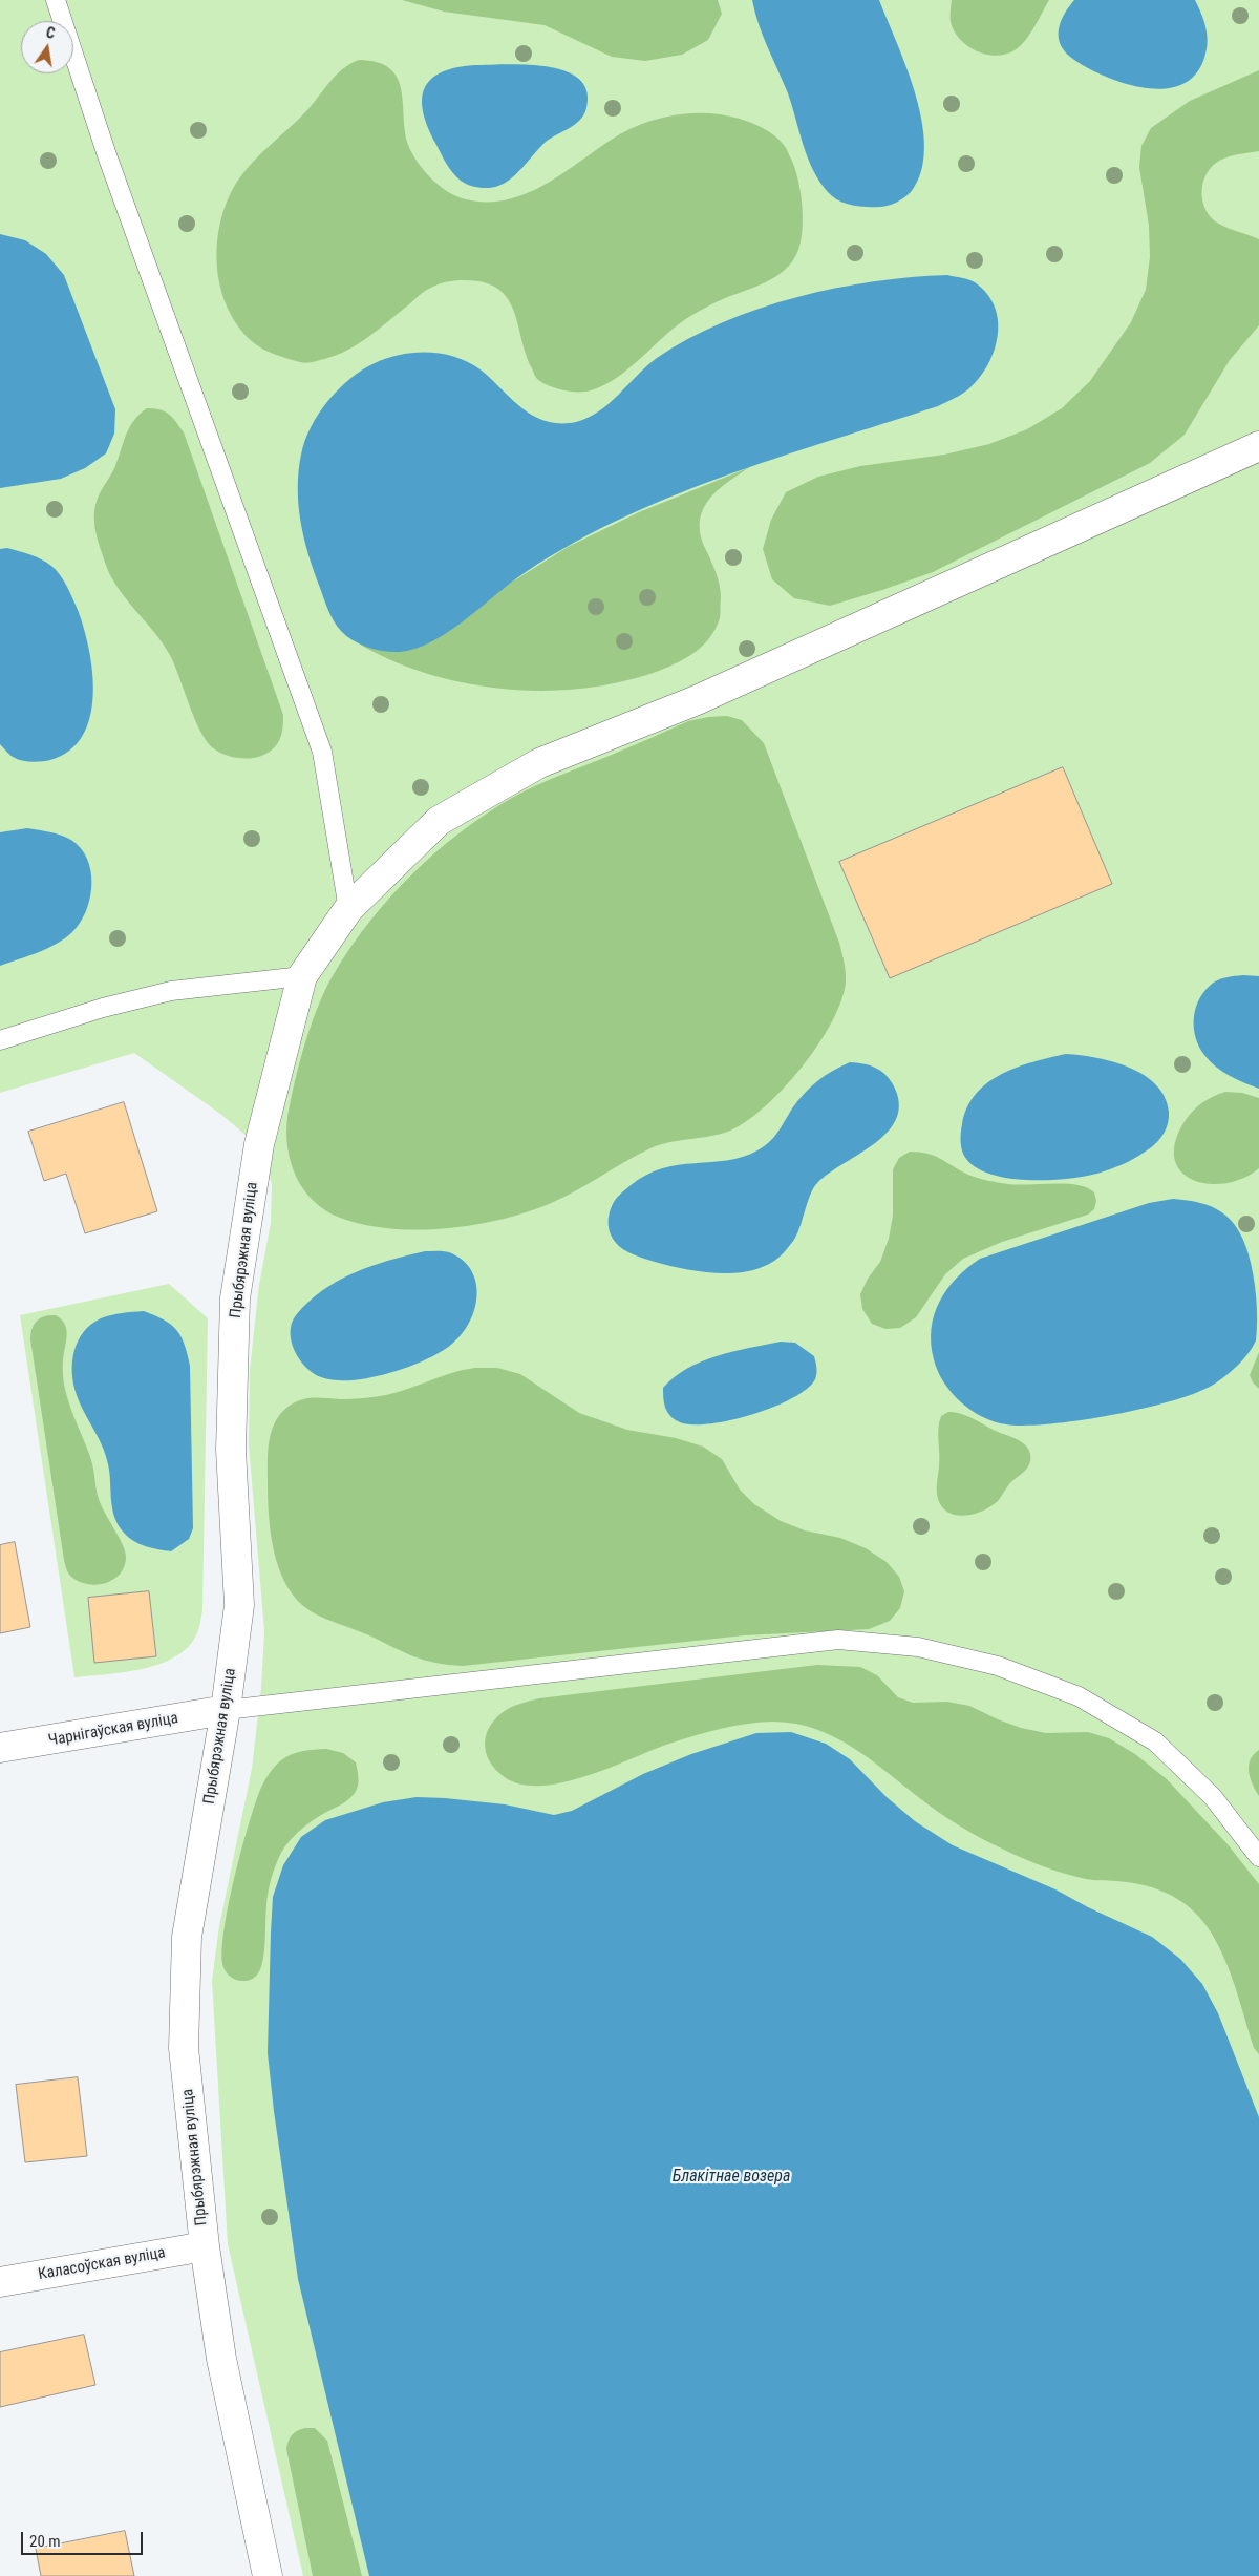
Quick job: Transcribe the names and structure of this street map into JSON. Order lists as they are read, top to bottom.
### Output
{
  "streets": {
    "street": ["Прыбярэжная вуліца", "Чарнігаўская вуліца", "Каласоўская вуліца"]
  },
  "crossings": [
    ["Прыбярэжная вуліца", "Чарнігаўская вуліца"],
    ["Прыбярэжная вуліца", "Каласоўская вуліца"]
  ],
  "water": ["Блакітнае возера"],
  "scale_bar": "20 m",
  "north": "top"
}
